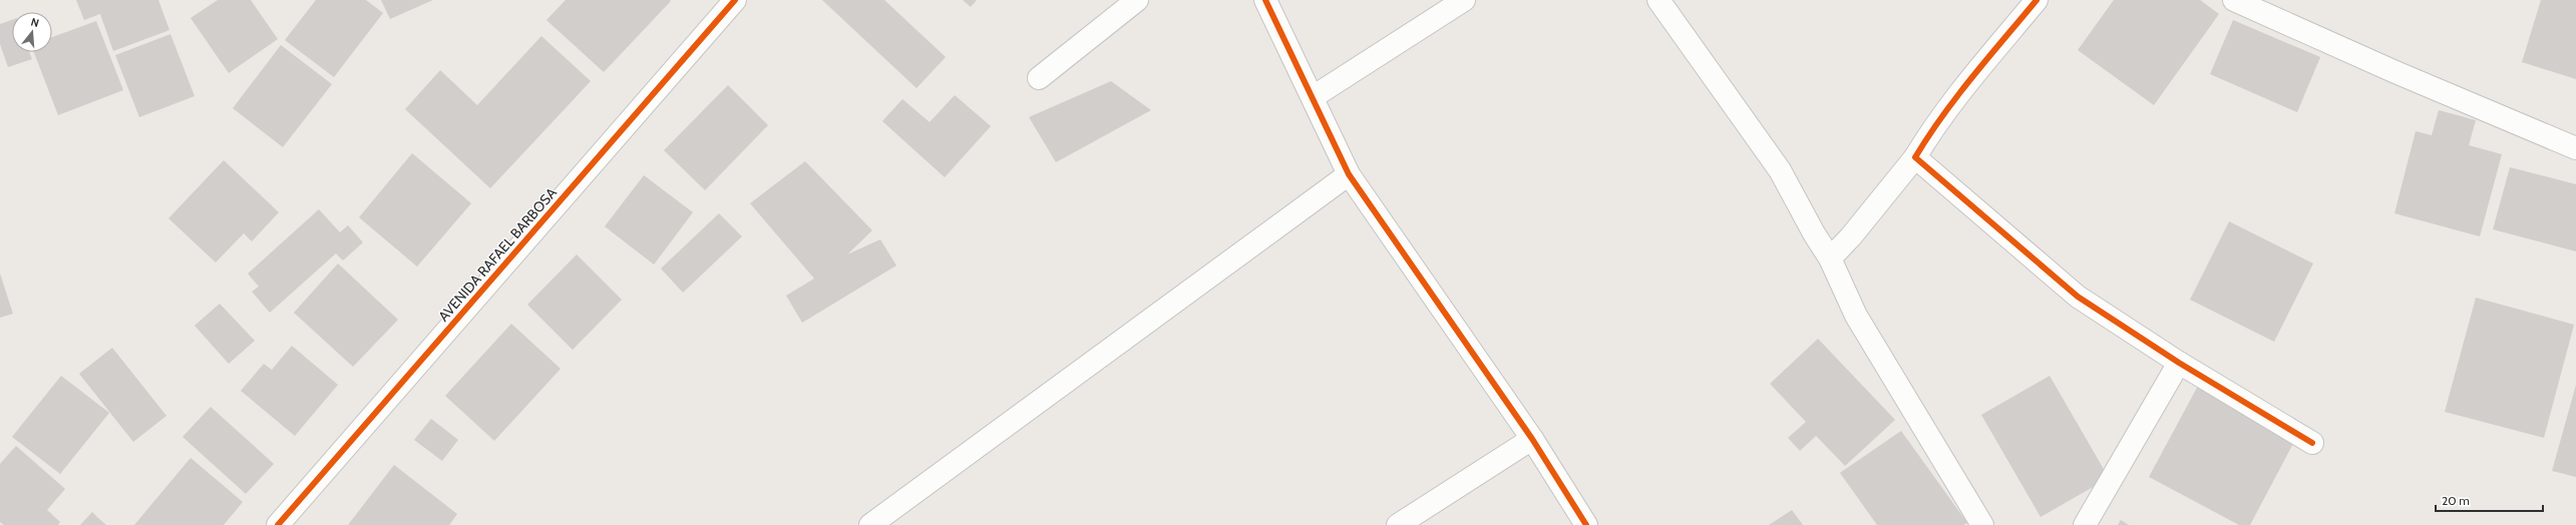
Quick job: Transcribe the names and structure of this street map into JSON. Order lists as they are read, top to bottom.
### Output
{
  "streets": {
    "street": ["AVENIDA RAFAEL BARBOSA"]
  },
  "scale_bar": "20 m",
  "north": "top"
}
